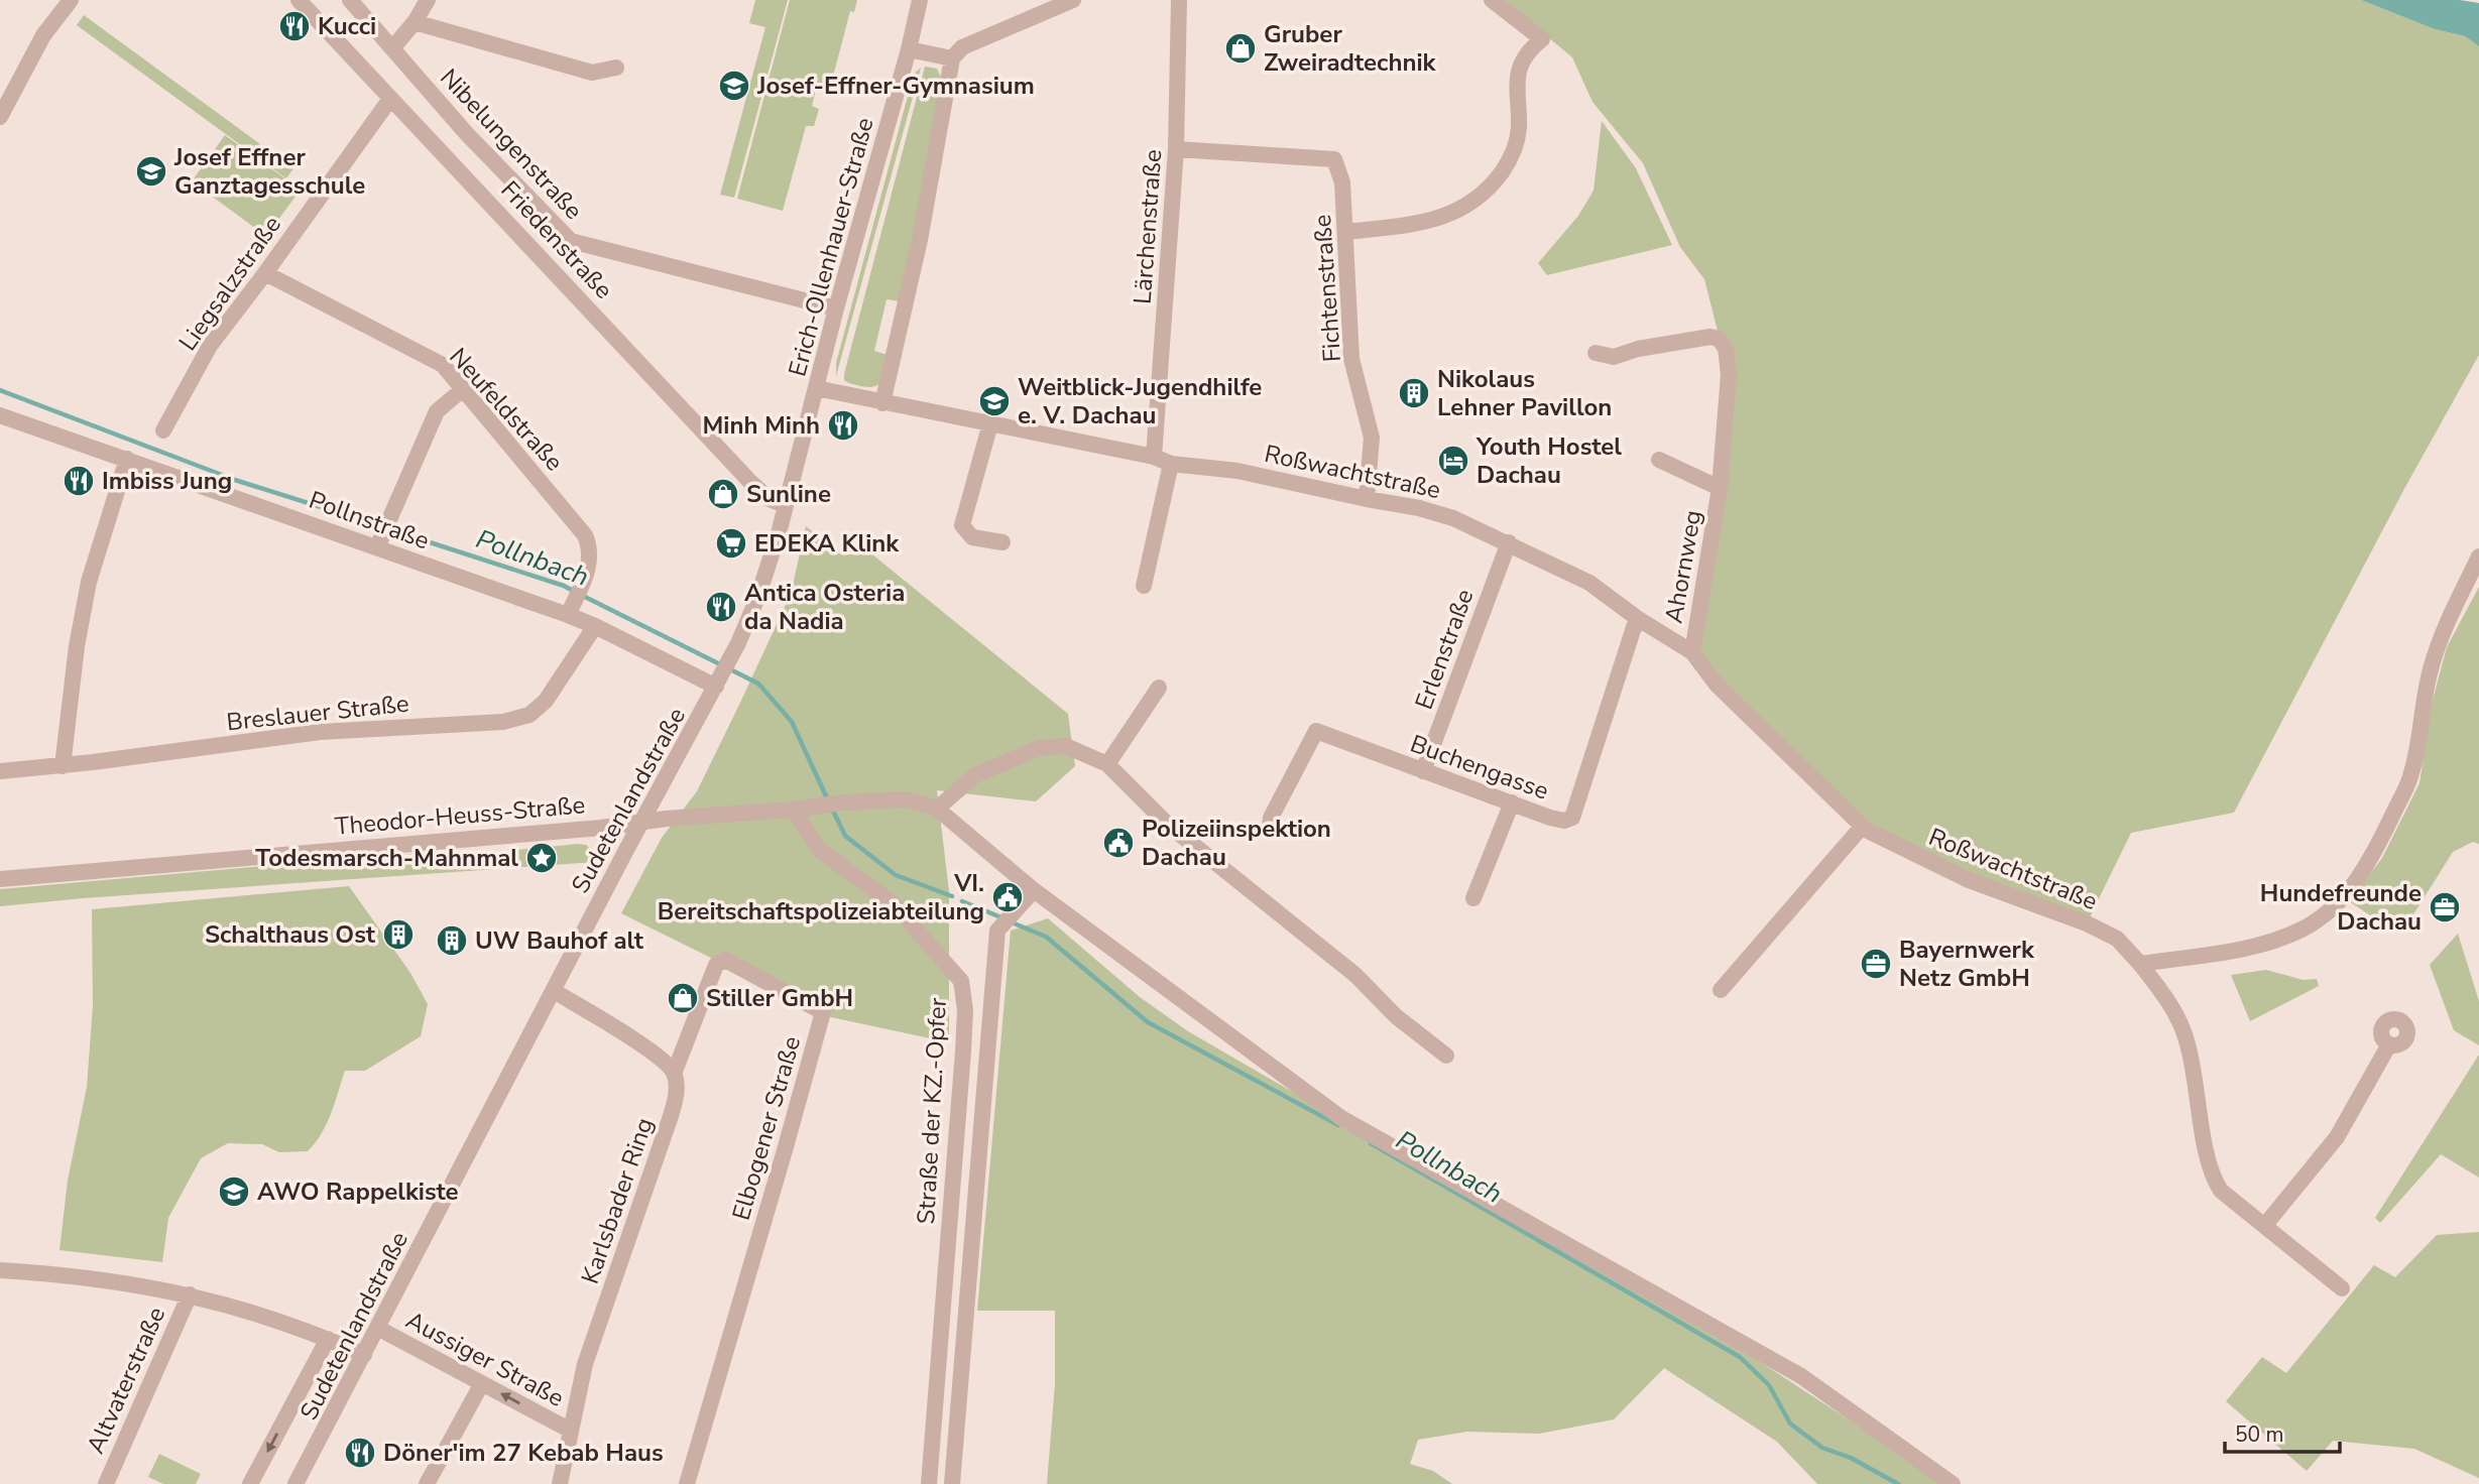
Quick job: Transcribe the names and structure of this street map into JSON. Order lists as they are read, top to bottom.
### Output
{
  "streets": {
    "street": [
      "Nibelungenstraße",
      "Lärchenstraße",
      "Friedenstraße",
      "Erich-Ollenhauer-Straße",
      "Liegsalzstraße",
      "Fichtenstraße",
      "Neufeldstraße",
      "Roßwachtstraße",
      "Pollnstraße",
      "Ahornweg",
      "Erlenstraße",
      "Breslauer Straße",
      "Buchengasse",
      "Sudetenlandstraße",
      "Theodor-Heuss-Straße",
      "Straße der KZ.-Opfer",
      "Elbogener Straße",
      "Karlsbader Ring",
      "Aussiger Straße",
      "Altvaterstraße"
    ]
  },
  "crossings": [
    ["Nibelungenstraße", "Erich-Ollenhauer-Straße"],
    ["Lärchenstraße", "Fichtenstraße"],
    ["Lärchenstraße", "Roßwachtstraße"],
    ["Friedenstraße", "Erich-Ollenhauer-Straße"],
    ["Friedenstraße", "Liegsalzstraße"],
    ["Friedenstraße", "Sudetenlandstraße"],
    ["Erich-Ollenhauer-Straße", "Roßwachtstraße"],
    ["Erich-Ollenhauer-Straße", "Sudetenlandstraße"],
    ["Liegsalzstraße", "Neufeldstraße"],
    ["Fichtenstraße", "Roßwachtstraße"],
    ["Neufeldstraße", "Pollnstraße"],
    ["Roßwachtstraße", "Ahornweg"],
    ["Roßwachtstraße", "Erlenstraße"],
    ["Roßwachtstraße", "Buchengasse"],
    ["Pollnstraße", "Breslauer Straße"],
    ["Pollnstraße", "Sudetenlandstraße"],
    ["Erlenstraße", "Buchengasse"],
    ["Sudetenlandstraße", "Theodor-Heuss-Straße"],
    ["Sudetenlandstraße", "Aussiger Straße"],
    ["Theodor-Heuss-Straße", "Straße der KZ.-Opfer"],
    ["Elbogener Straße", "Karlsbader Ring"],
    ["Karlsbader Ring", "Aussiger Straße"]
  ],
  "one_way": ["Aussiger Straße"],
  "water": ["Pollnbach"],
  "places": {
    "restaurant": [
      "Kucci",
      "Minh Minh",
      "Imbiss Jung",
      "Antica Osteria da Nadia",
      "Döner'im 27 Kebab Haus"
    ],
    "shop": ["Gruber Zweiradtechnik", "Sunline", "Stiller GmbH"],
    "school or university": [
      "Josef-Effner-Gymnasium",
      "Josef Effner Ganztagesschule",
      "Weitblick-Jugendhilfe e. V. Dachau",
      "AWO Rappelkiste"
    ],
    "building": ["Nikolaus Lehner Pavillon", "Schalthaus Ost", "UW Bauhof alt"],
    "hotel": ["Youth Hostel Dachau"],
    "supermarket": ["EDEKA Klink"],
    "public building": ["Polizeiinspektion Dachau", "VI. Bereitschaftspolizeiabteilung"],
    "place": ["Todesmarsch-Mahnmal"],
    "office": ["Hundefreunde Dachau", "Bayernwerk Netz GmbH"]
  },
  "scale_bar": "50 m"
}
